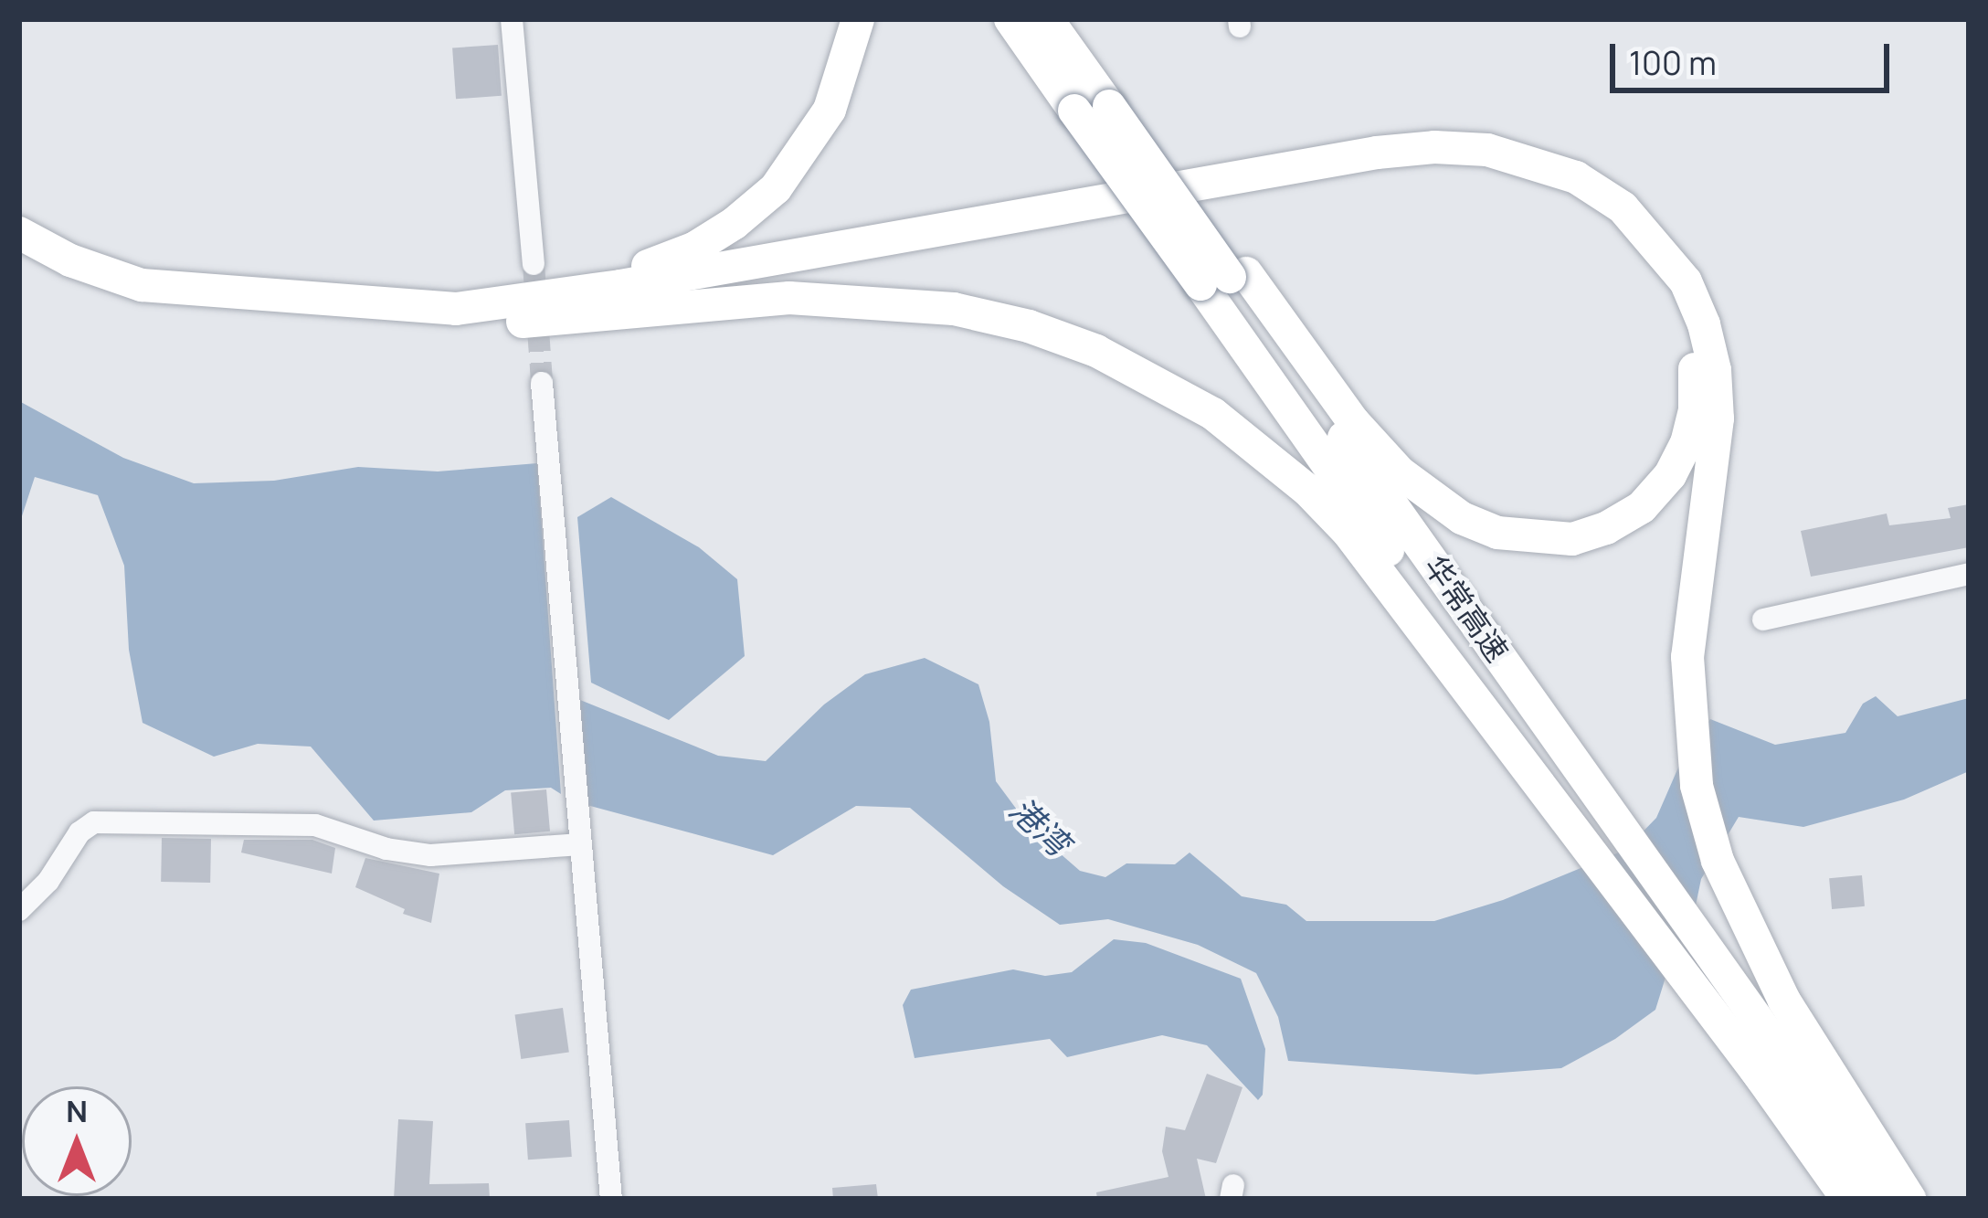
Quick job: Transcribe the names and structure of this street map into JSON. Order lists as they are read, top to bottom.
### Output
{
  "streets": {
    "highway": ["华常高速"]
  },
  "water": ["港湾"],
  "scale_bar": "100 m",
  "north": "top"
}
